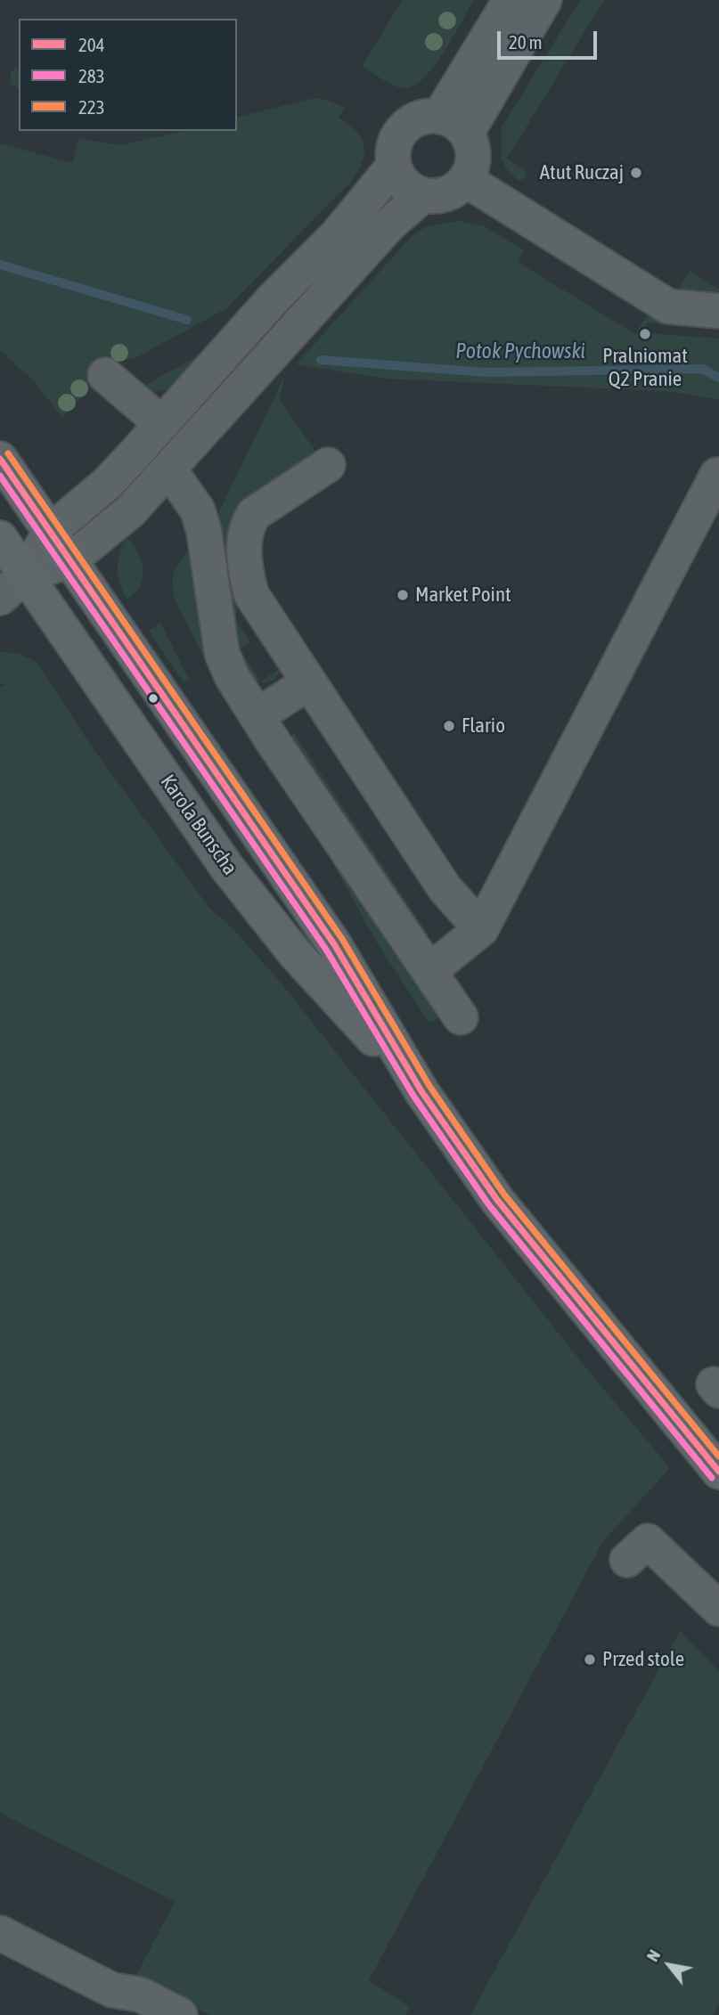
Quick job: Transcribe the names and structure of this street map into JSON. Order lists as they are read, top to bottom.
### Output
{
  "streets": {
    "main road": ["Karola Bunscha"]
  },
  "water": ["Potok Pychowski"],
  "places": [
    "Atut Ruczaj",
    "Pralniomat Q2 Pranie",
    "Market Point",
    "Flario",
    "Przed stole"
  ],
  "lines": ["transit line 223", "transit line 204", "transit line 283"],
  "legend": ["204", "283", "223"],
  "scale_bar": "20 m",
  "north": "top left"
}
